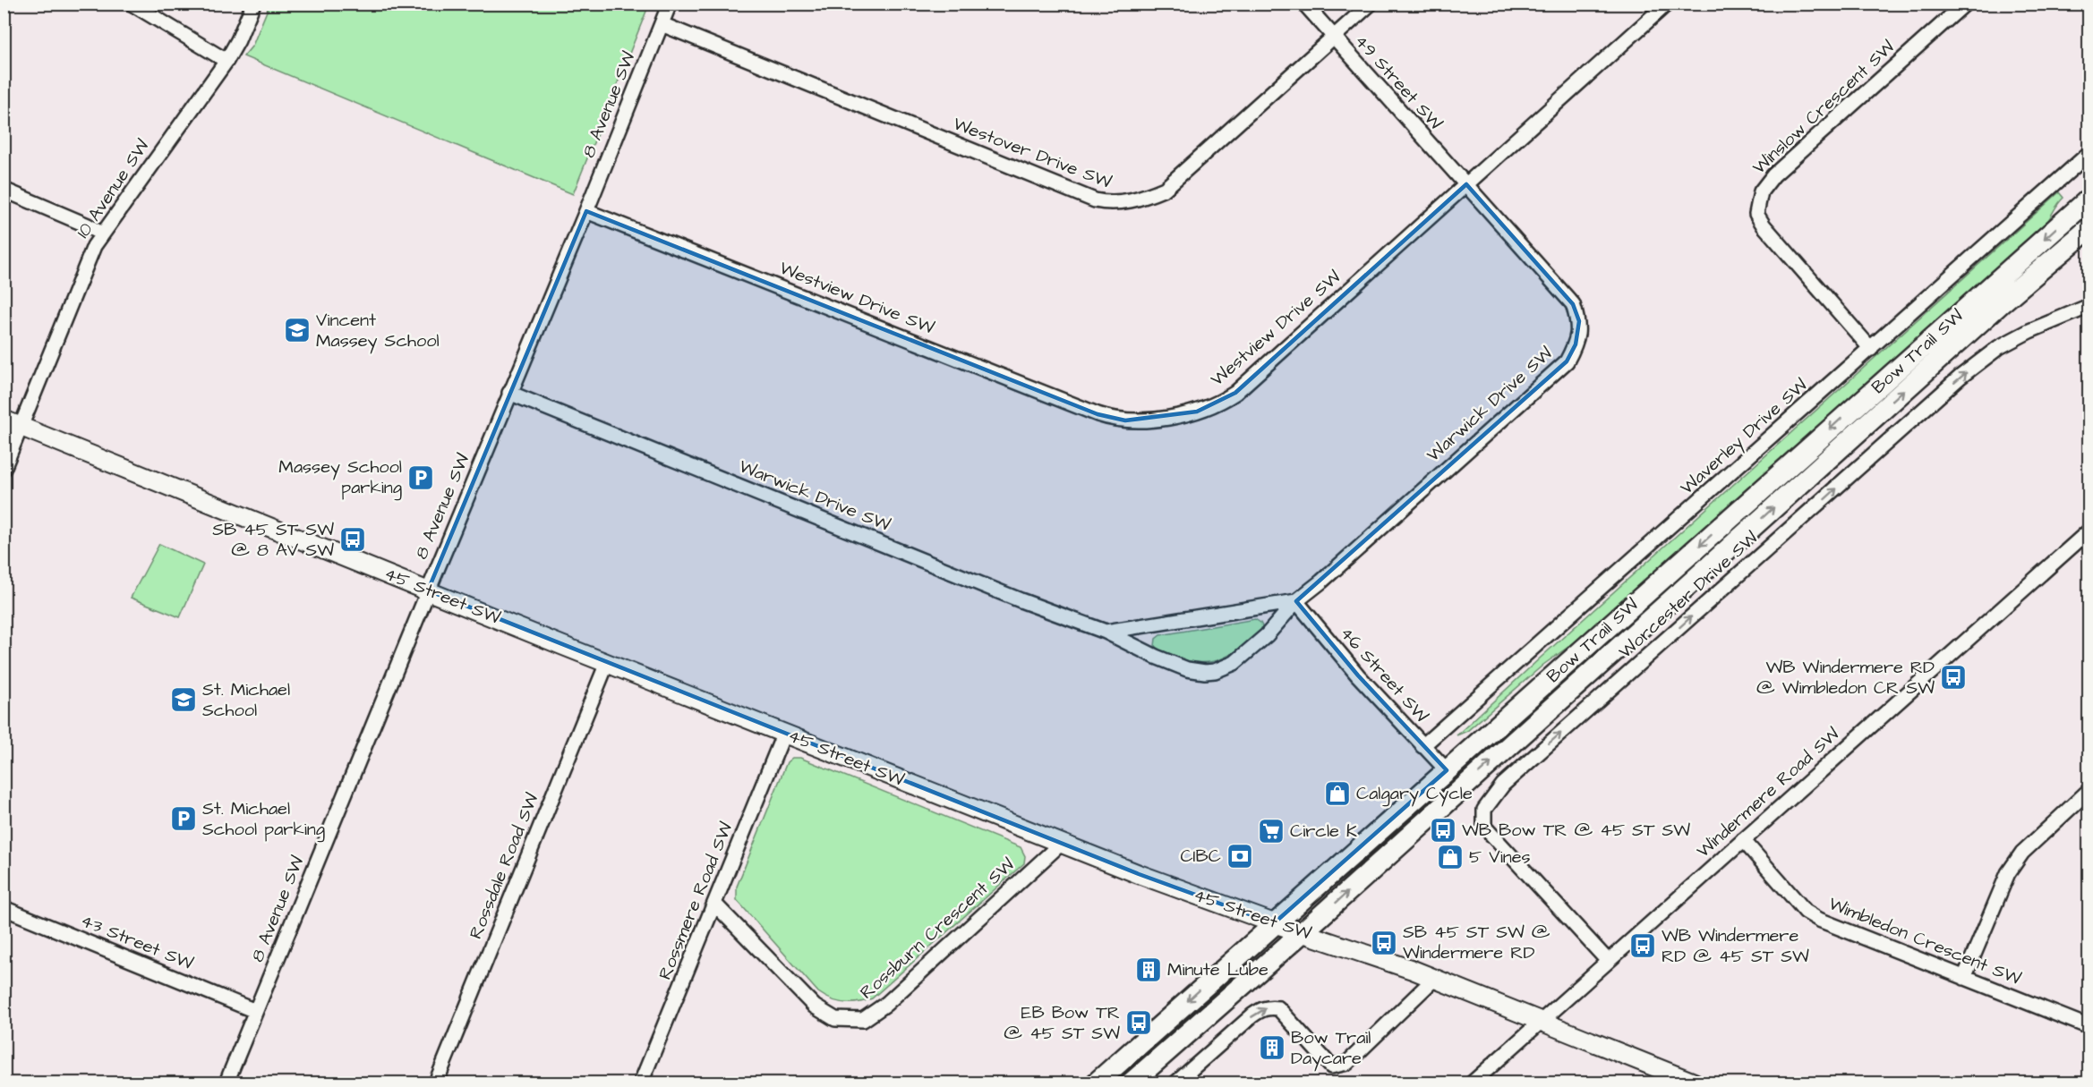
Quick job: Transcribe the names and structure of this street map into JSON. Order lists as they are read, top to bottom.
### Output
{
  "streets": {
    "main road": ["Bow Trail SW"],
    "street": [
      "49 Street SW",
      "8 Avenue SW",
      "Winslow Crescent SW",
      "Westover Drive SW",
      "10 Avenue SW",
      "Westview Drive SW",
      "Warwick Drive SW",
      "Waverley Drive SW",
      "Worcester Drive SW",
      "45 Street SW",
      "46 Street SW",
      "Windermere Road SW",
      "Rossdale Road SW",
      "Rossmere Road SW",
      "Rossburn Crescent SW",
      "Wimbledon Crescent SW",
      "43 Street SW"
    ]
  },
  "crossings": [
    ["49 Street SW", "Westover Drive SW"],
    ["49 Street SW", "Westview Drive SW"],
    ["49 Street SW", "Warwick Drive SW"],
    ["8 Avenue SW", "Westover Drive SW"],
    ["8 Avenue SW", "Westview Drive SW"],
    ["8 Avenue SW", "Warwick Drive SW"],
    ["8 Avenue SW", "45 Street SW"],
    ["8 Avenue SW", "43 Street SW"],
    ["Winslow Crescent SW", "Waverley Drive SW"],
    ["10 Avenue SW", "45 Street SW"],
    ["Westview Drive SW", "Warwick Drive SW"],
    ["Bow Trail SW", "45 Street SW"],
    ["Bow Trail SW", "46 Street SW"],
    ["Warwick Drive SW", "46 Street SW"],
    ["Waverley Drive SW", "46 Street SW"],
    ["Worcester Drive SW", "Windermere Road SW"],
    ["45 Street SW", "Windermere Road SW"],
    ["45 Street SW", "Rossdale Road SW"],
    ["45 Street SW", "Rossmere Road SW"],
    ["45 Street SW", "Rossburn Crescent SW"],
    ["Windermere Road SW", "Wimbledon Crescent SW"],
    ["Rossmere Road SW", "Rossburn Crescent SW"]
  ],
  "one_way": ["Worcester Drive SW"],
  "places": {
    "school or university": ["Vincent Massey School", "St. Michael School"],
    "parking": ["Massey School parking", "St. Michael School parking"],
    "bus stop": [
      "SB 45 ST SW @ 8 AV SW",
      "WB Windermere RD @ Wimbledon CR SW",
      "WB Bow TR @ 45 ST SW",
      "SB 45 ST SW @ Windermere RD",
      "WB Windermere RD @ 45 ST SW",
      "EB Bow TR @ 45 ST SW"
    ],
    "shop": ["Calgary Cycle", "5 Vines"],
    "supermarket": ["Circle K"],
    "bank": ["CIBC"],
    "building": ["Minute Lube", "Bow Trail Daycare"]
  }
}
